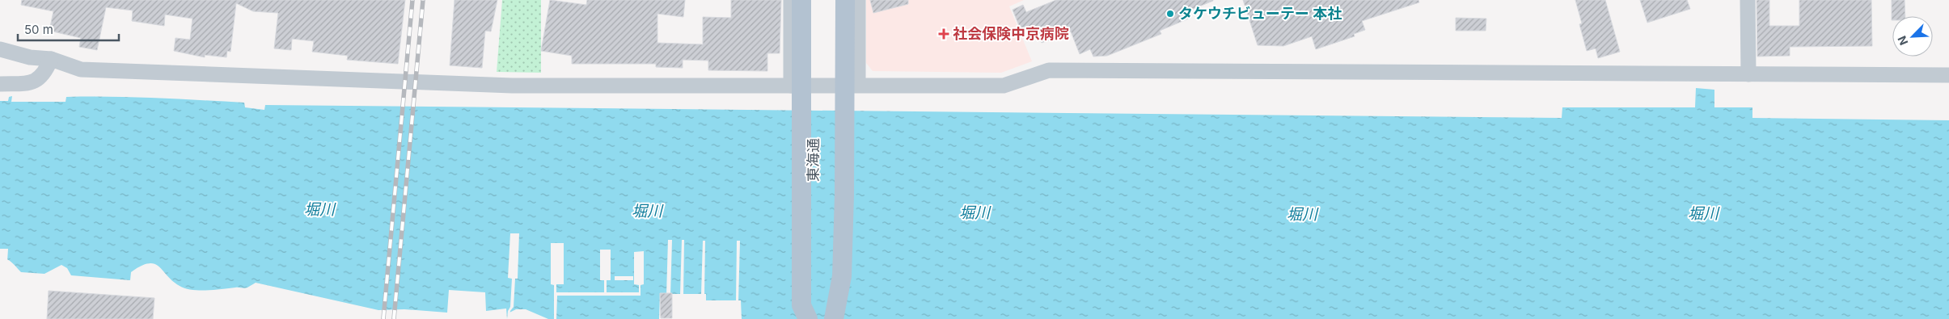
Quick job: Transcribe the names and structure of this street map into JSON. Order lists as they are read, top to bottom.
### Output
{
  "streets": {
    "main road": ["東海通"]
  },
  "water": ["堀川"],
  "places": {
    "other": ["タケウチビューテー 本社"],
    "health": ["社会保険中京病院"]
  },
  "scale_bar": "50 m",
  "north": "bottom left"
}
